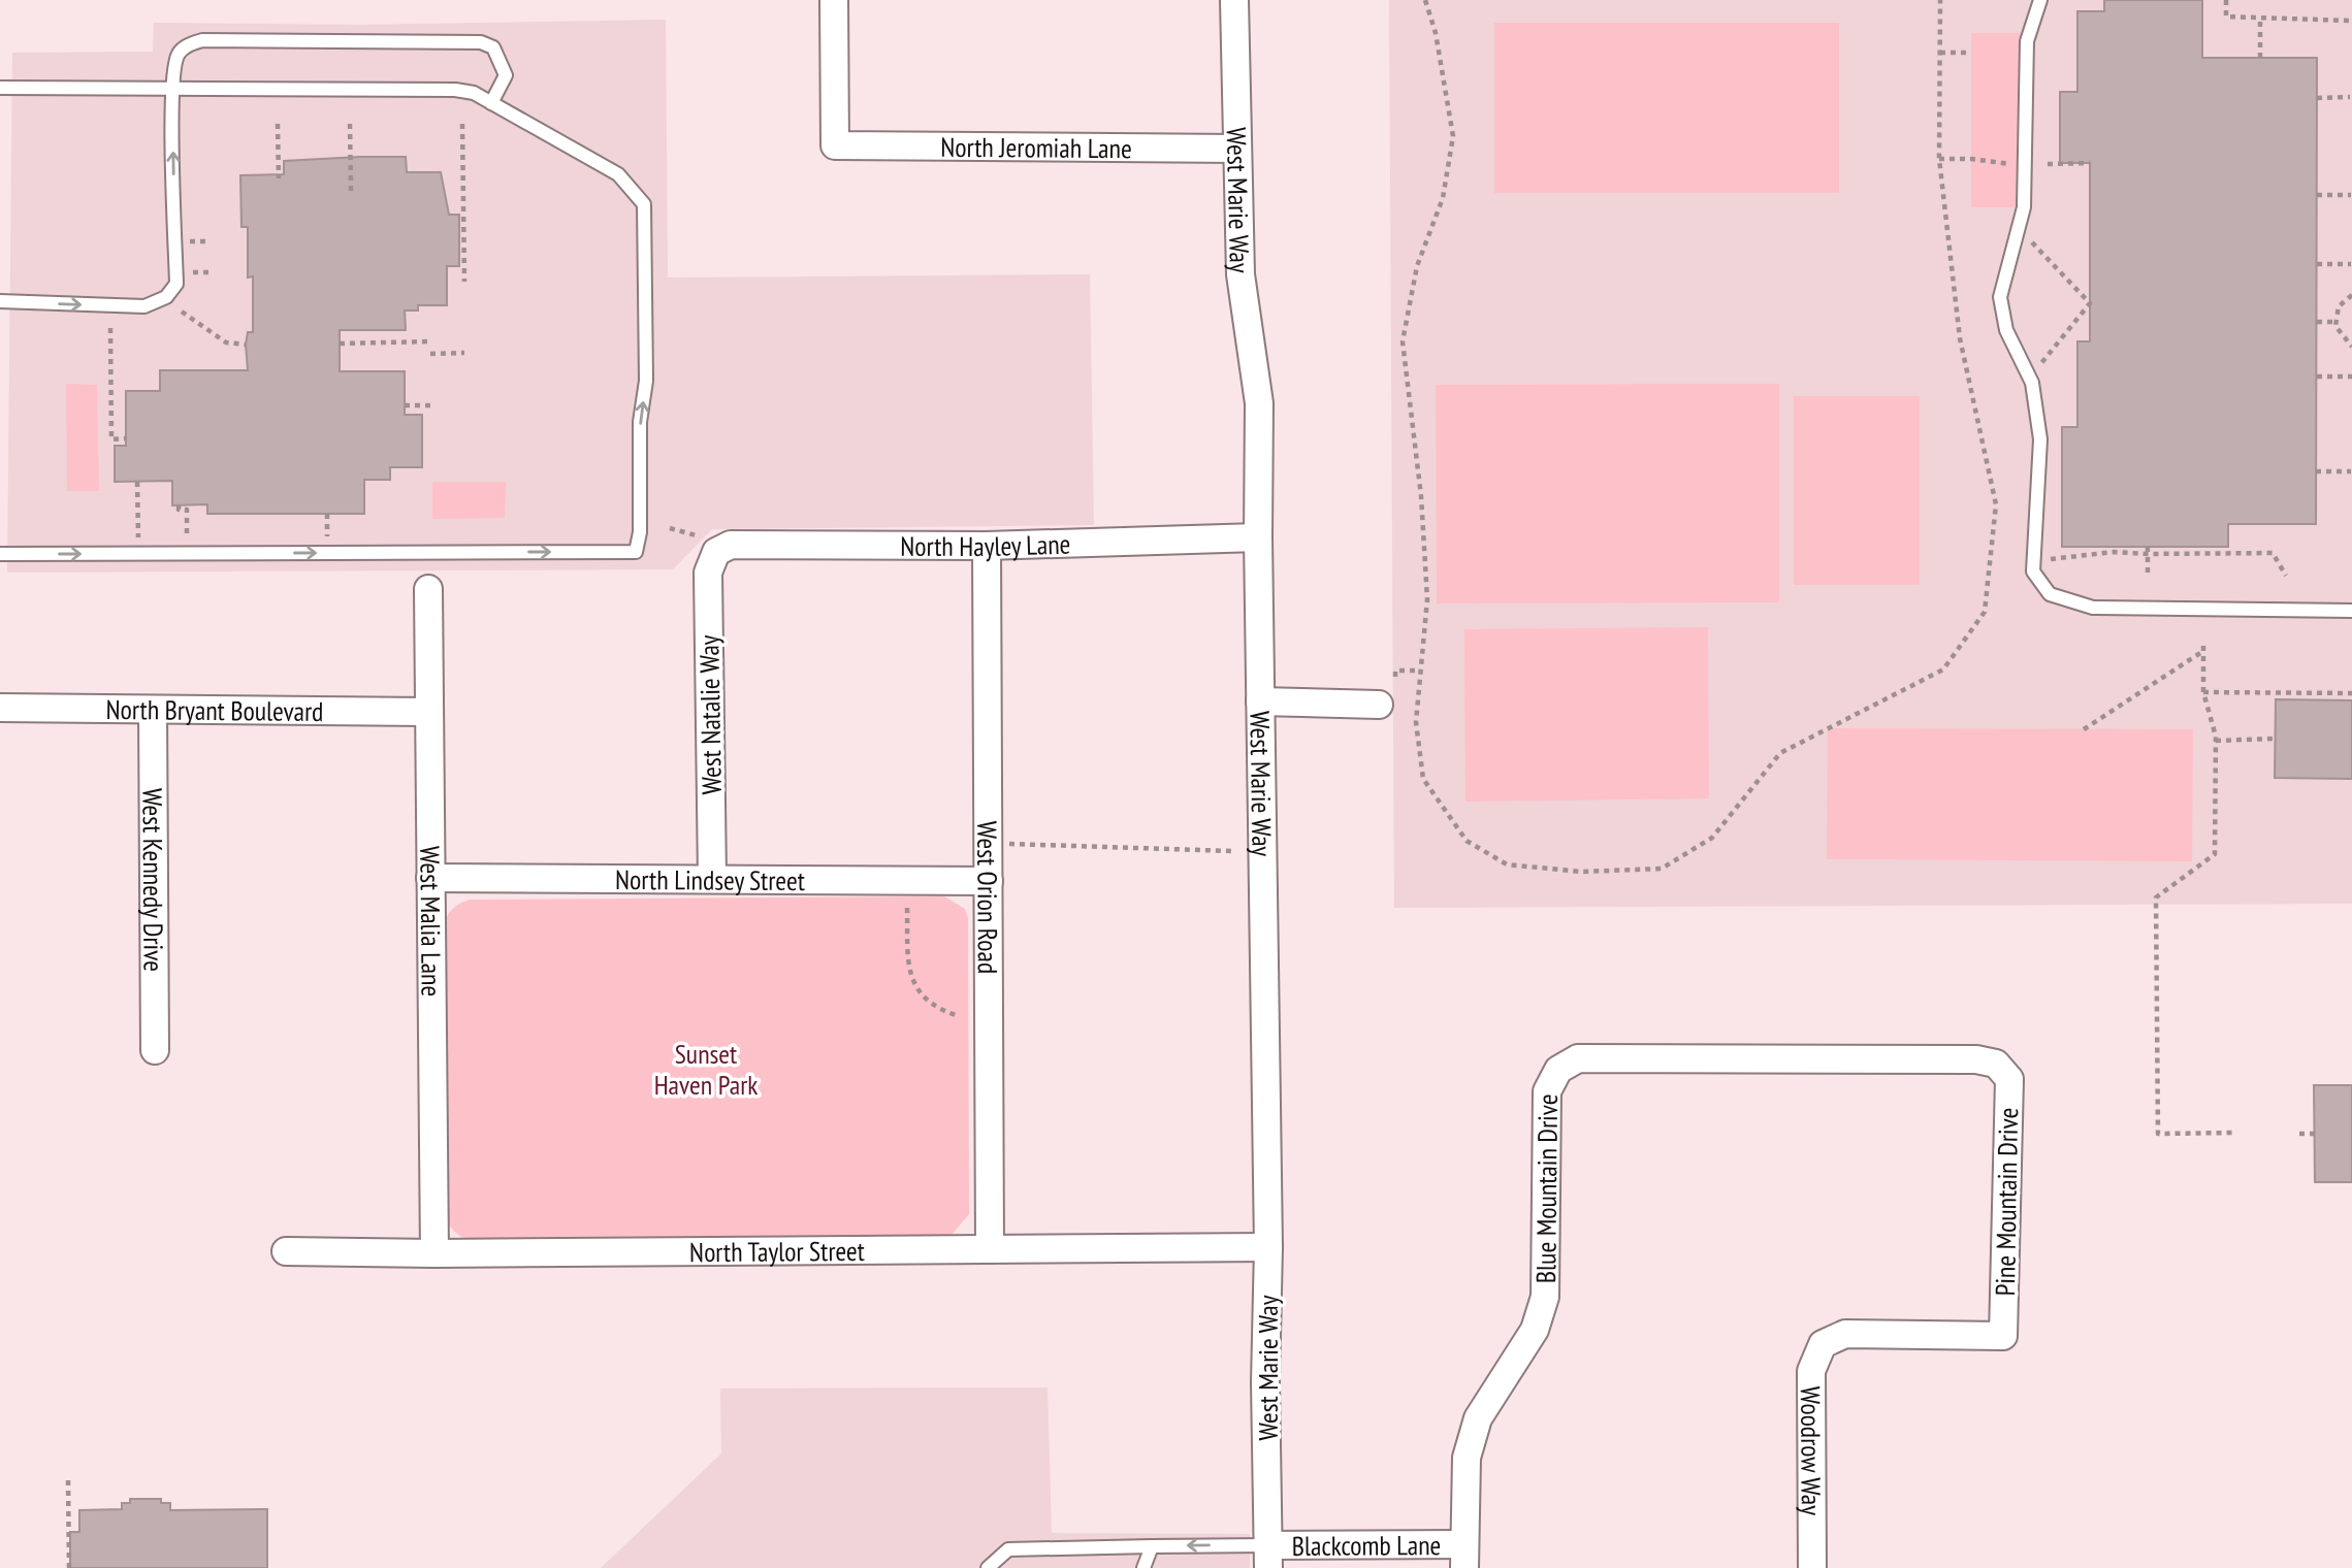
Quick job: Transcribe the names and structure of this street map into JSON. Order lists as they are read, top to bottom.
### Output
{
  "streets": {
    "street": [
      "North Jeromiah Lane",
      "West Marie Way",
      "North Hayley Lane",
      "North Bryant Boulevard",
      "West Natalie Way",
      "North Lindsey Street",
      "West Kennedy Drive",
      "West Orion Road",
      "West Malia Lane",
      "Blue Mountain Drive",
      "Pine Mountain Drive",
      "North Taylor Street",
      "Woodrow Way",
      "Blackcomb Lane"
    ]
  },
  "crossings": [
    ["North Jeromiah Lane", "West Marie Way"],
    ["West Marie Way", "North Hayley Lane"],
    ["West Marie Way", "North Taylor Street"],
    ["West Marie Way", "Blackcomb Lane"],
    ["North Hayley Lane", "West Natalie Way"],
    ["North Hayley Lane", "West Orion Road"],
    ["North Bryant Boulevard", "West Kennedy Drive"],
    ["North Bryant Boulevard", "West Malia Lane"],
    ["West Natalie Way", "North Lindsey Street"],
    ["North Lindsey Street", "West Orion Road"],
    ["North Lindsey Street", "West Malia Lane"],
    ["West Orion Road", "North Taylor Street"],
    ["West Malia Lane", "North Taylor Street"],
    ["Blue Mountain Drive", "Pine Mountain Drive"],
    ["Blue Mountain Drive", "Blackcomb Lane"],
    ["Pine Mountain Drive", "Woodrow Way"]
  ],
  "parks": ["Sunset Haven Park"]
}
